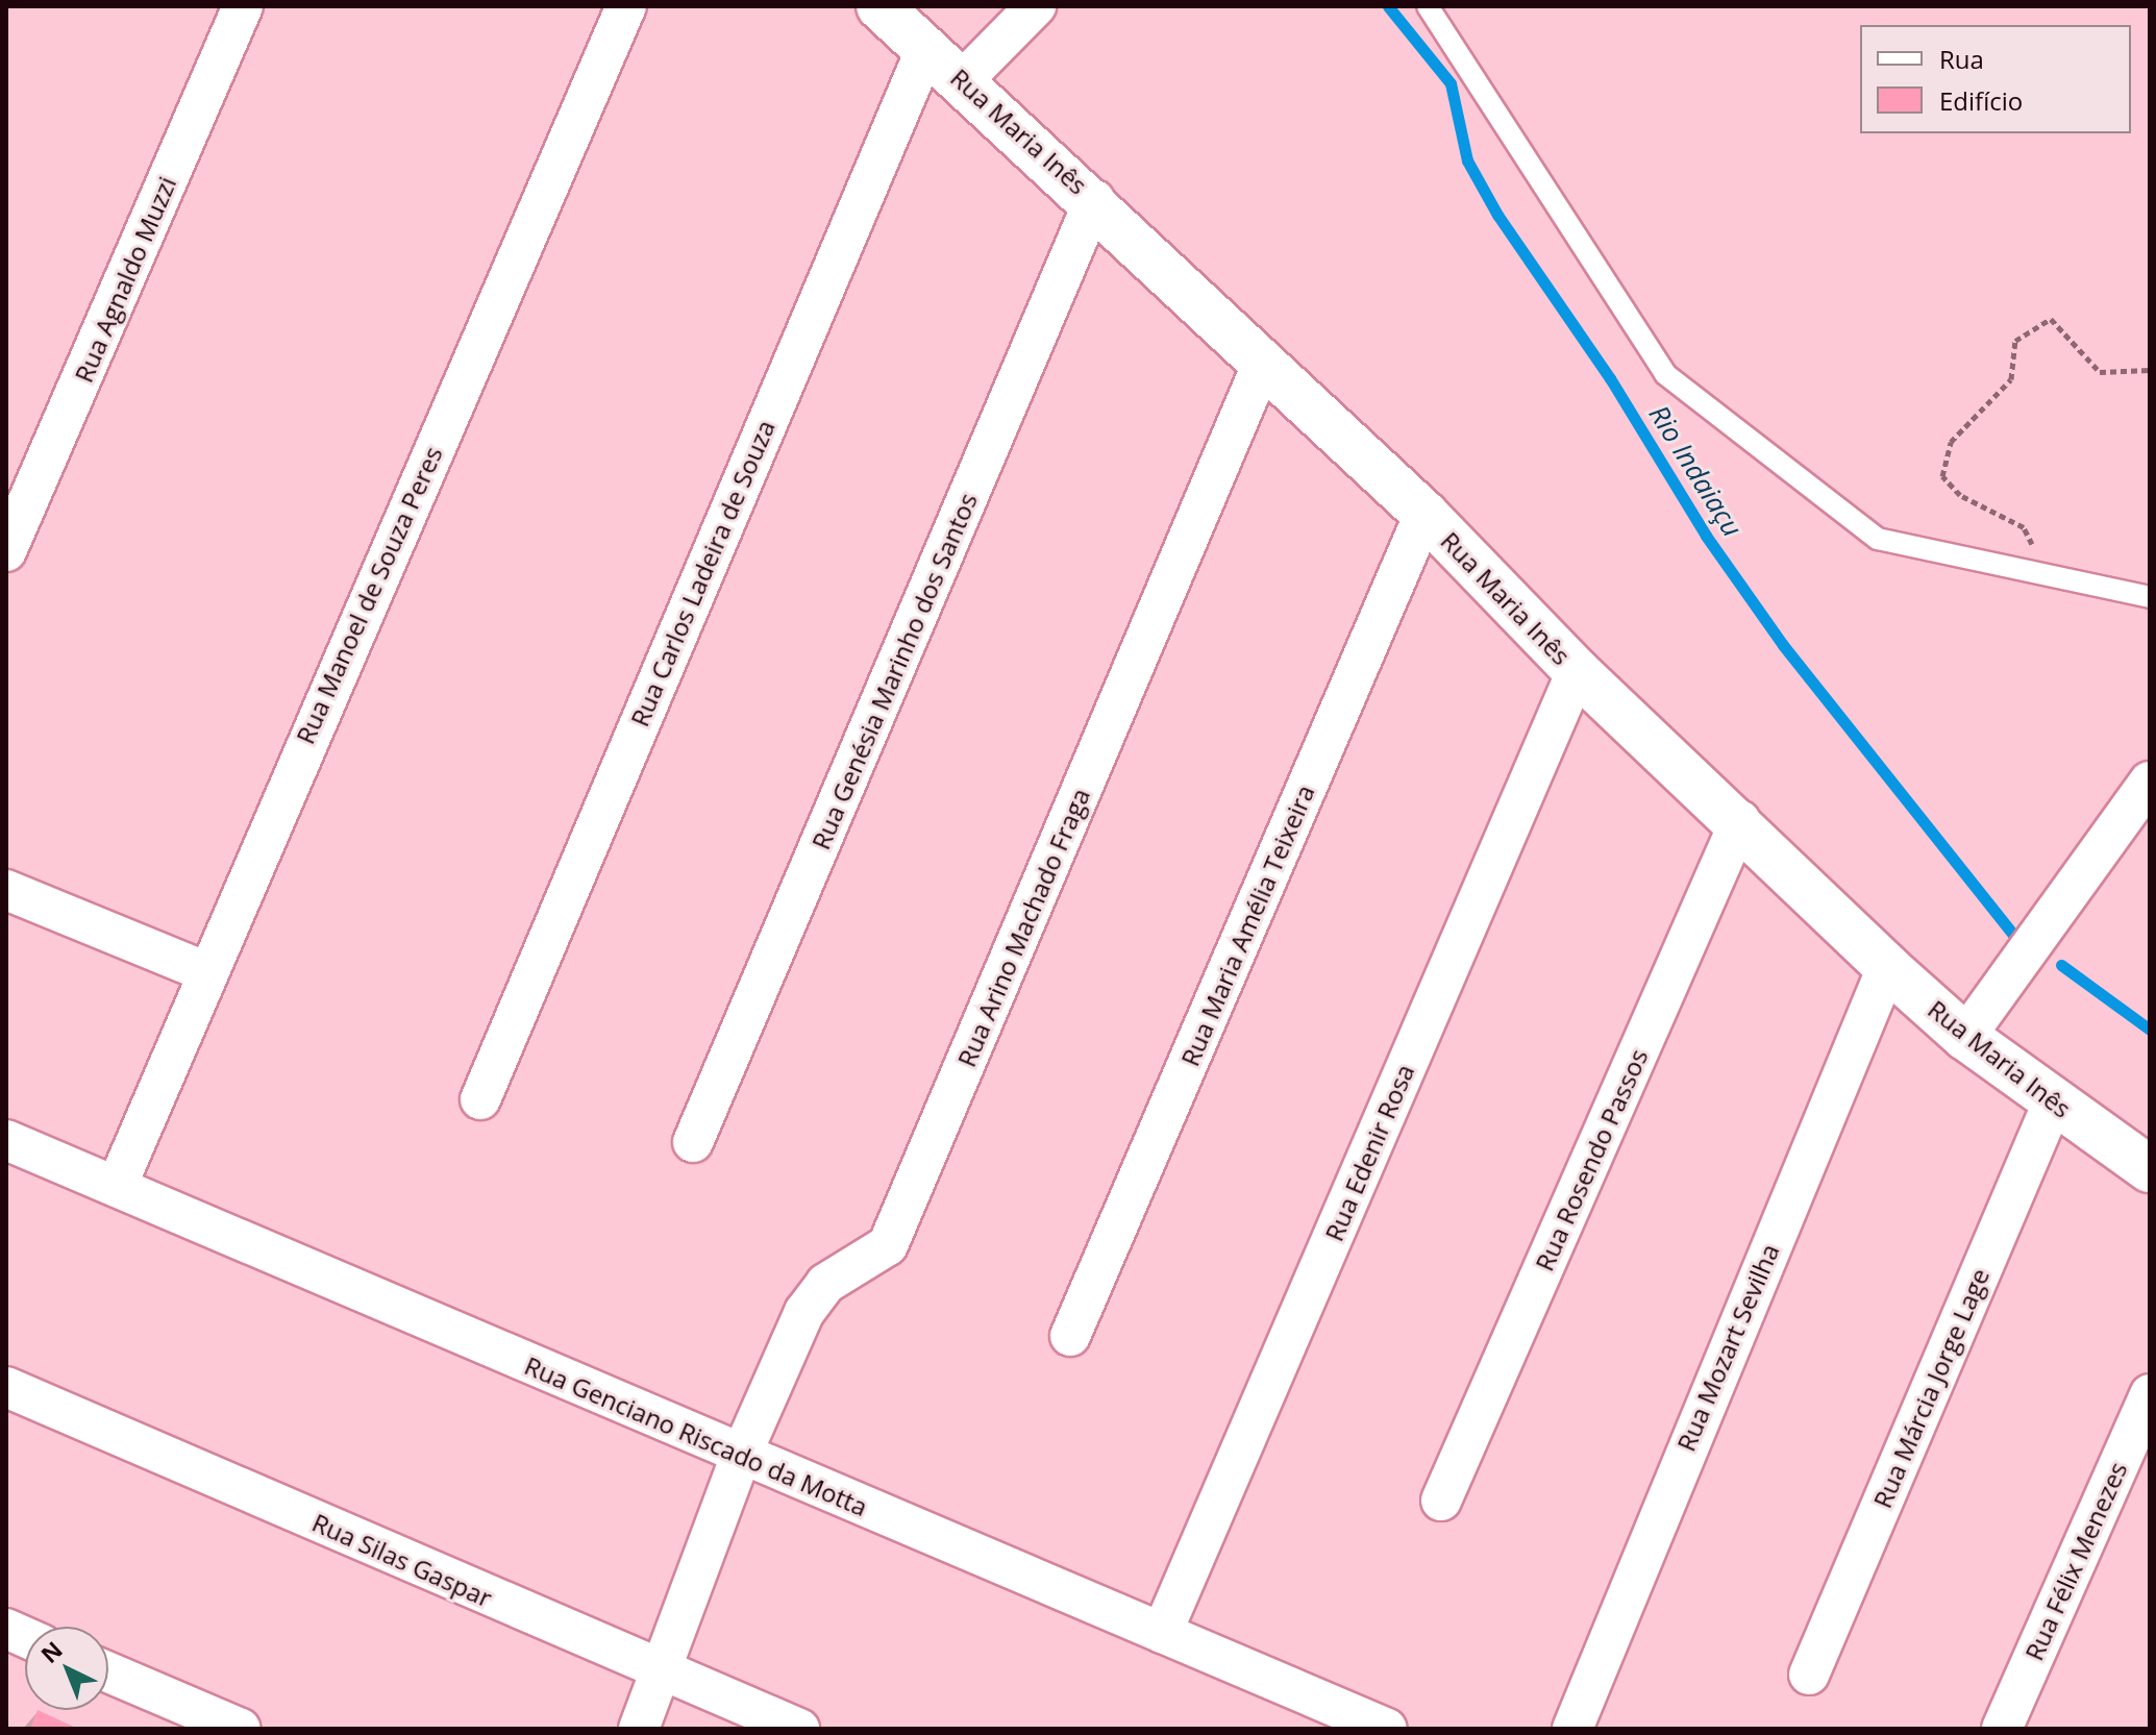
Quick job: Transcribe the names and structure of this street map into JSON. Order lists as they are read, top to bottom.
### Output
{
  "streets": {
    "street": [
      "Rua Maria Inês",
      "Rua Agnaldo Muzzi",
      "Rua Carlos Ladeira de Souza",
      "Rua Manoel de Souza Peres",
      "Rua Genésia Marinho dos Santos",
      "Rua Maria Amélia Teixeira",
      "Rua Arino Machado Fraga",
      "Rua Edenir Rosa",
      "Rua Rosendo Passos",
      "Rua Mozart Sevilha",
      "Rua Márcia Jorge Lage",
      "Rua Genciano Riscado da Motta",
      "Rua Silas Gaspar",
      "Rua Félix Menezes"
    ]
  },
  "crossings": [
    ["Rua Maria Inês", "Rua Carlos Ladeira de Souza"],
    ["Rua Maria Inês", "Rua Genésia Marinho dos Santos"],
    ["Rua Maria Inês", "Rua Maria Amélia Teixeira"],
    ["Rua Maria Inês", "Rua Arino Machado Fraga"],
    ["Rua Maria Inês", "Rua Edenir Rosa"],
    ["Rua Maria Inês", "Rua Rosendo Passos"],
    ["Rua Maria Inês", "Rua Mozart Sevilha"],
    ["Rua Maria Inês", "Rua Márcia Jorge Lage"],
    ["Rua Manoel de Souza Peres", "Rua Genciano Riscado da Motta"],
    ["Rua Arino Machado Fraga", "Rua Genciano Riscado da Motta"],
    ["Rua Arino Machado Fraga", "Rua Silas Gaspar"],
    ["Rua Edenir Rosa", "Rua Genciano Riscado da Motta"]
  ],
  "water": ["Rio Indaiaçu"],
  "legend": ["Rua", "Edifício"],
  "north": "top left"
}
